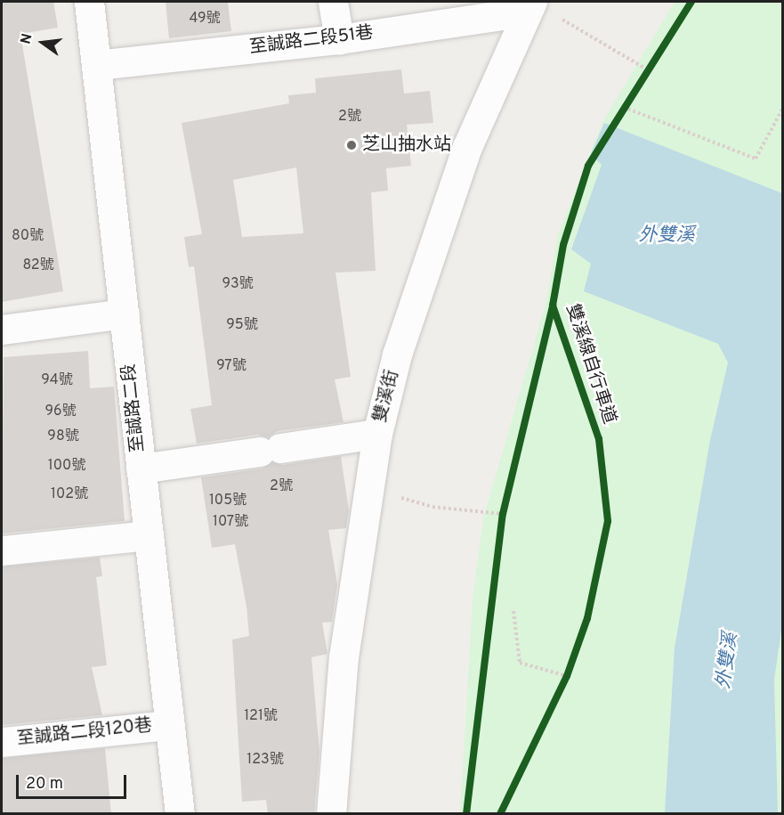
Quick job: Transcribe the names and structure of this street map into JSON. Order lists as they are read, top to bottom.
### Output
{
  "streets": {
    "street": [
      "至誠路二段51巷",
      "雙溪街",
      "至誠路二段",
      "至誠路二段120巷"
    ],
    "cycle path": ["雙溪線自行車道"]
  },
  "crossings": [
    ["至誠路二段51巷", "雙溪街"],
    ["至誠路二段51巷", "至誠路二段"],
    ["至誠路二段", "至誠路二段120巷"]
  ],
  "water": ["外雙溪"],
  "places": ["芝山抽水站"],
  "house_numbers": [
    "49號",
    "2號",
    "80號",
    "82號",
    "93號",
    "95號",
    "97號",
    "94號",
    "96號",
    "98號",
    "100號",
    "2號",
    "102號",
    "105號",
    "107號",
    "121號",
    "123號"
  ],
  "scale_bar": "20 m",
  "north": "left"
}
